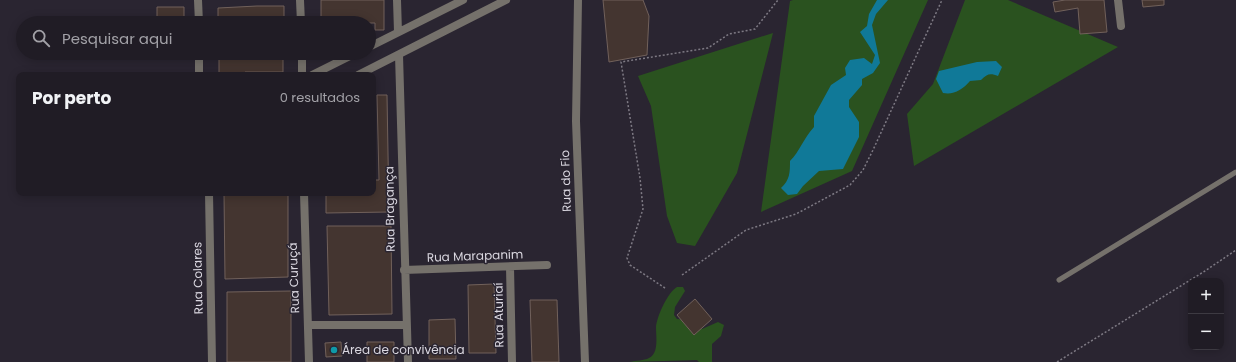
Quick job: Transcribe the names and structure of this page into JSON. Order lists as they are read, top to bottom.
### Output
{
  "streets": {
    "street": [
      "Rua do Fio",
      "Rua Bragança",
      "Rua Marapanim",
      "Rua Colares",
      "Rua Curuçá",
      "Rua Aturiaí"
    ]
  },
  "crossings": [
    ["Rua Bragança", "Rua Marapanim"],
    ["Rua Marapanim", "Rua Aturiaí"]
  ],
  "places": ["Área de convivência"],
  "page": {
    "search": "Pesquisar aqui",
    "heading": ["Por perto", "0 resultados"],
    "map_buttons": ["+", "−"]
  }
}
